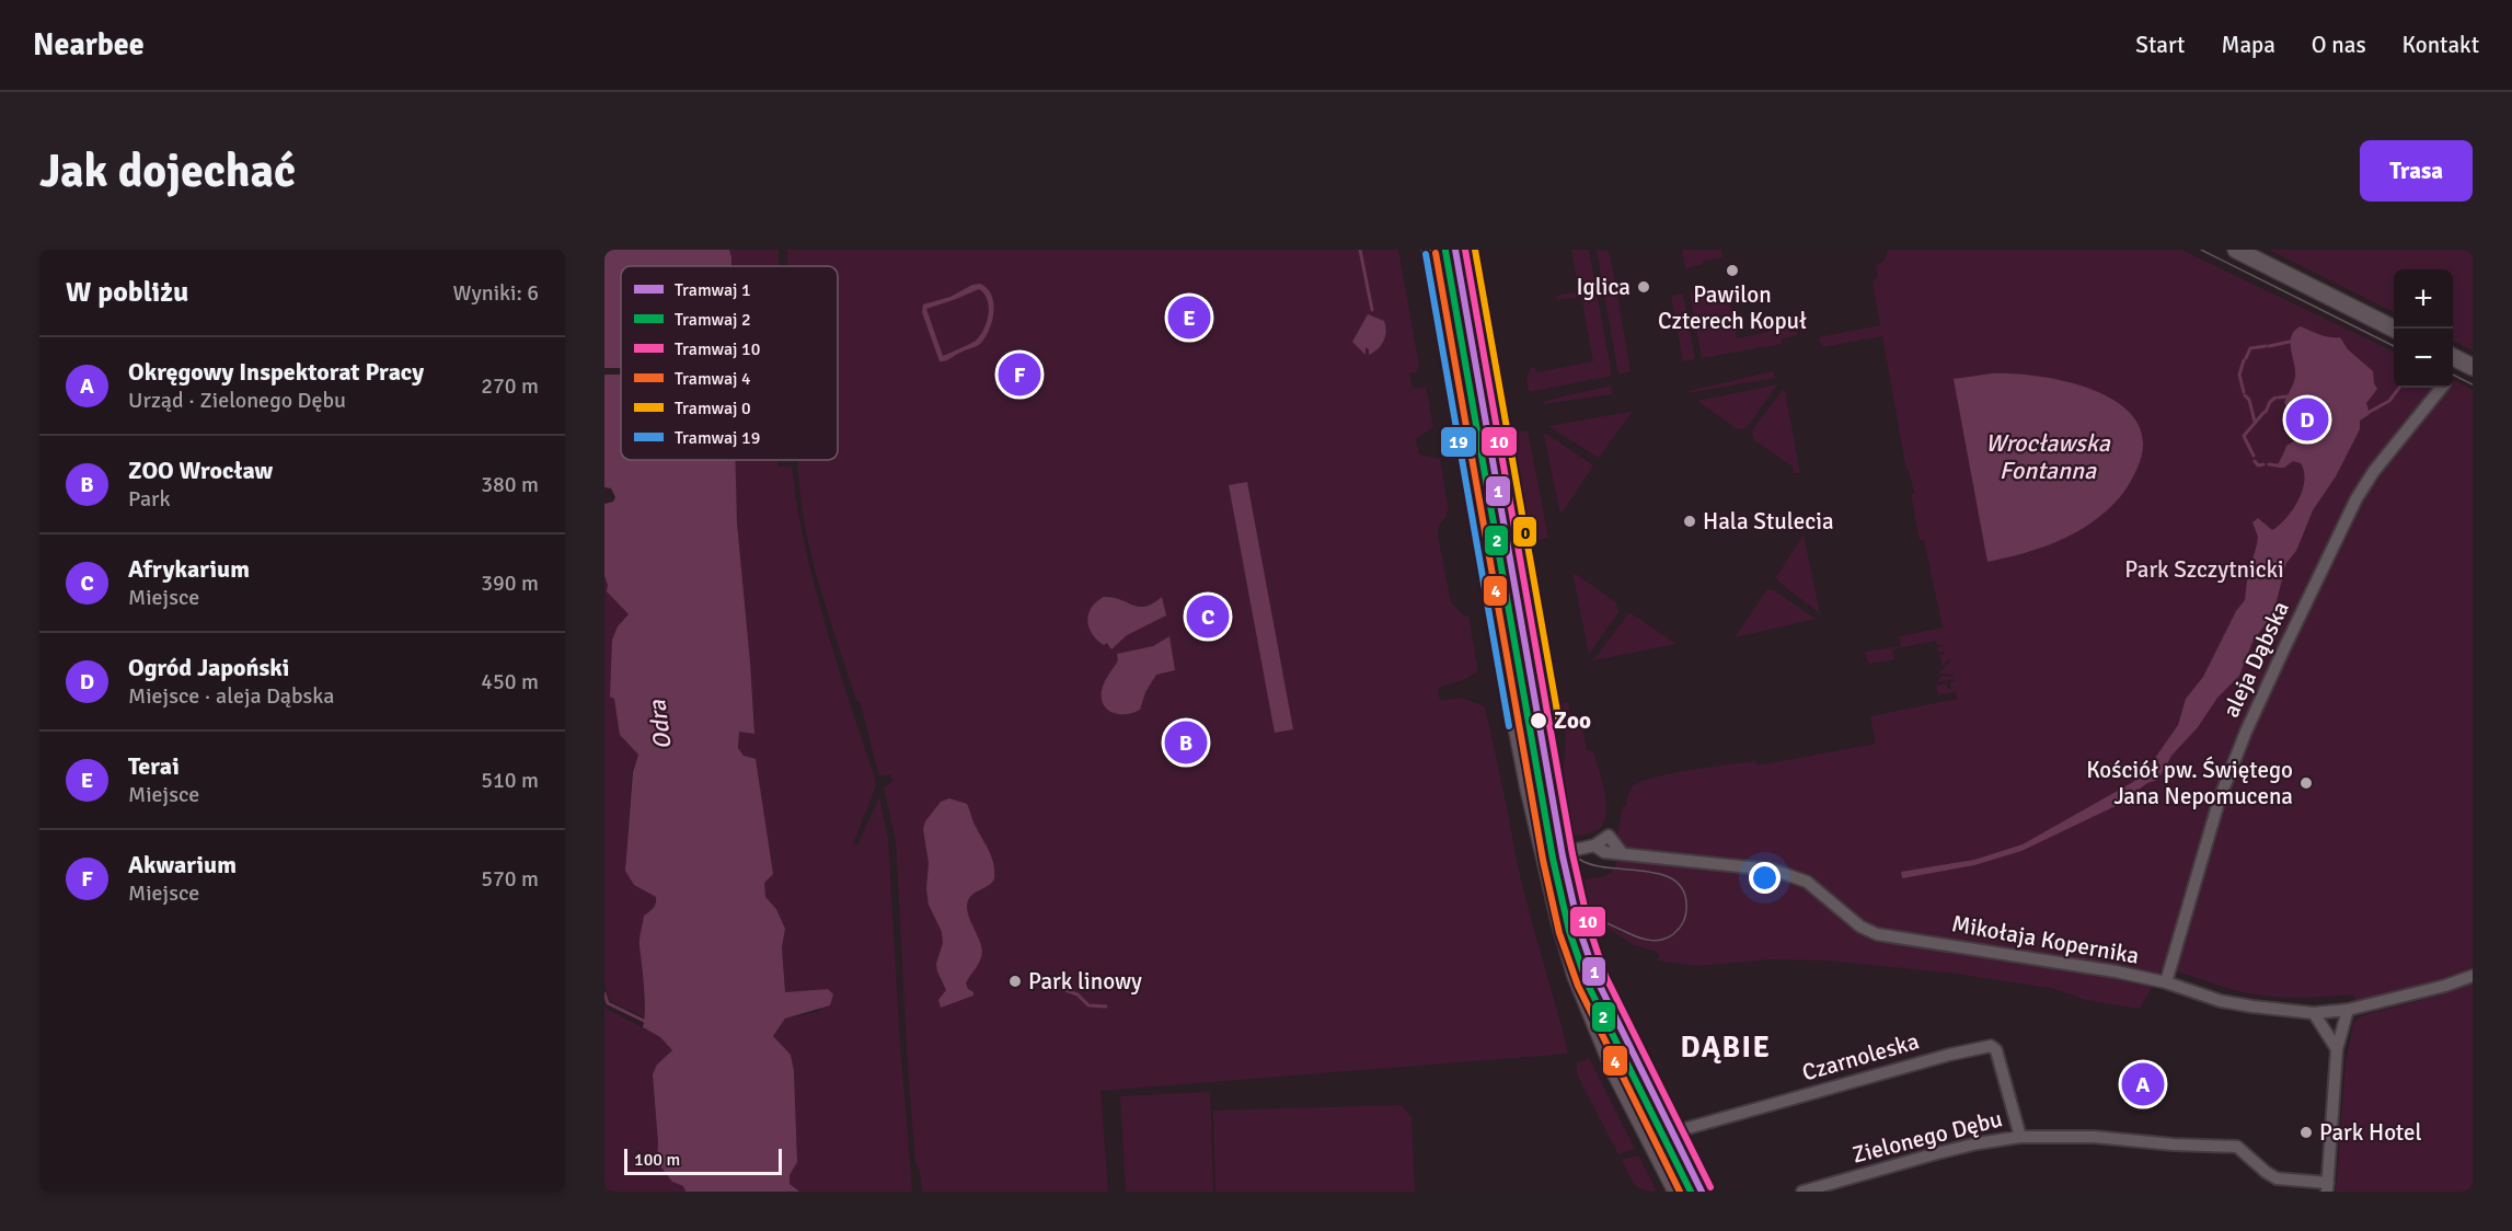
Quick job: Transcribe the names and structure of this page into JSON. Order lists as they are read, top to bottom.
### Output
{
  "streets": {
    "street": [
      "aleja Dąbska",
      "Mikołaja Kopernika",
      "Czarnoleska",
      "Zielonego Dębu"
    ]
  },
  "crossings": [
    ["aleja Dąbska", "Mikołaja Kopernika"],
    ["Czarnoleska", "Zielonego Dębu"]
  ],
  "districts": ["DĄBIE"],
  "water": ["Wrocławska Fontanna", "Odra"],
  "parks": ["Park Szczytnicki"],
  "places": [
    "Pawilon Czterech Kopuł",
    "Iglica",
    "Hala Stulecia",
    "Zoo",
    "Kościół pw. Świętego Jana Nepomucena",
    "Park linowy",
    "Park Hotel"
  ],
  "lines": [
    "tram line 1",
    "tram line 10",
    "tram line 0",
    "tram line 2",
    "tram line 4",
    "tram line 19"
  ],
  "legend": [
    "Tramwaj 1",
    "Tramwaj 2",
    "Tramwaj 10",
    "Tramwaj 4",
    "Tramwaj 0",
    "Tramwaj 19"
  ],
  "scale_bar": "100 m",
  "page": {
    "header": "Nearbee",
    "nav": [
      "Start",
      "Mapa",
      "O nas",
      "Kontakt"
    ],
    "buttons": "Trasa",
    "title": "Jak dojechać",
    "heading": ["W pobliżu", "Wyniki: 6"],
    "map_buttons": ["+", "−"],
    "pins": [
      "E",
      "F",
      "D",
      "C",
      "B",
      "A"
    ],
    "list": [
      {
        "mark": "A",
        "name": "Okręgowy Inspektorat Pracy",
        "note": "Urząd · Zielonego Dębu",
        "value": "270 m"
      },
      {
        "mark": "B",
        "name": "ZOO Wrocław",
        "note": "Park",
        "value": "380 m"
      },
      {
        "mark": "C",
        "name": "Afrykarium",
        "note": "Miejsce",
        "value": "390 m"
      },
      {
        "mark": "D",
        "name": "Ogród Japoński",
        "note": "Miejsce · aleja Dąbska",
        "value": "450 m"
      },
      {
        "mark": "E",
        "name": "Terai",
        "note": "Miejsce",
        "value": "510 m"
      },
      {
        "mark": "F",
        "name": "Akwarium",
        "note": "Miejsce",
        "value": "570 m"
      }
    ],
    "scale": "100 m"
  }
}
